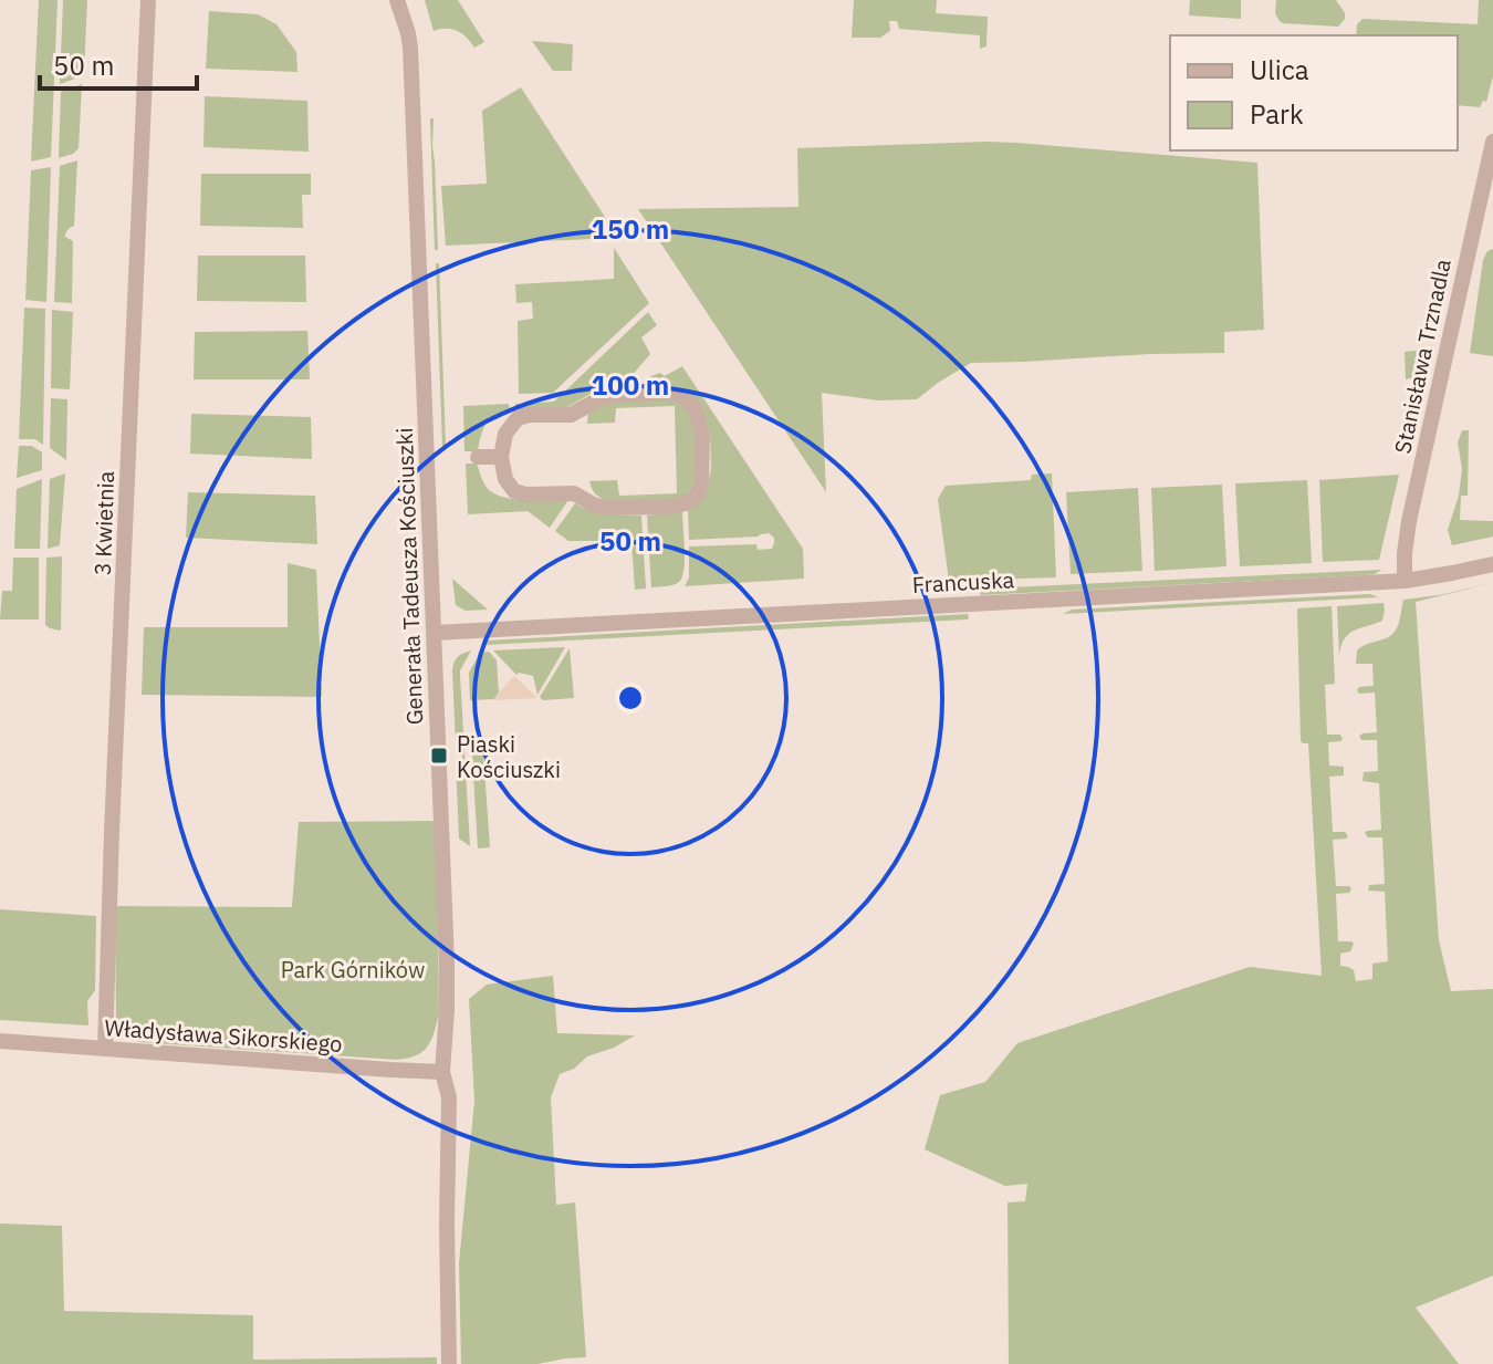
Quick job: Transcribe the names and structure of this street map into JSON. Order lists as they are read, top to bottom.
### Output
{
  "streets": {
    "street": [
      "Stanisława Trznadla",
      "3 Kwietnia",
      "Generała Tadeusza Kościuszki",
      "Francuska",
      "Władysława Sikorskiego"
    ]
  },
  "crossings": [
    ["Stanisława Trznadla", "Francuska"],
    ["3 Kwietnia", "Władysława Sikorskiego"],
    ["Generała Tadeusza Kościuszki", "Francuska"],
    ["Generała Tadeusza Kościuszki", "Władysława Sikorskiego"]
  ],
  "parks": ["Park Górników"],
  "places": {
    "transit": ["Piaski Kościuszki"]
  },
  "legend": ["Ulica", "Park"],
  "scale_bar": "50 m",
  "rings": ["150 m", "100 m", "50 m"]
}
